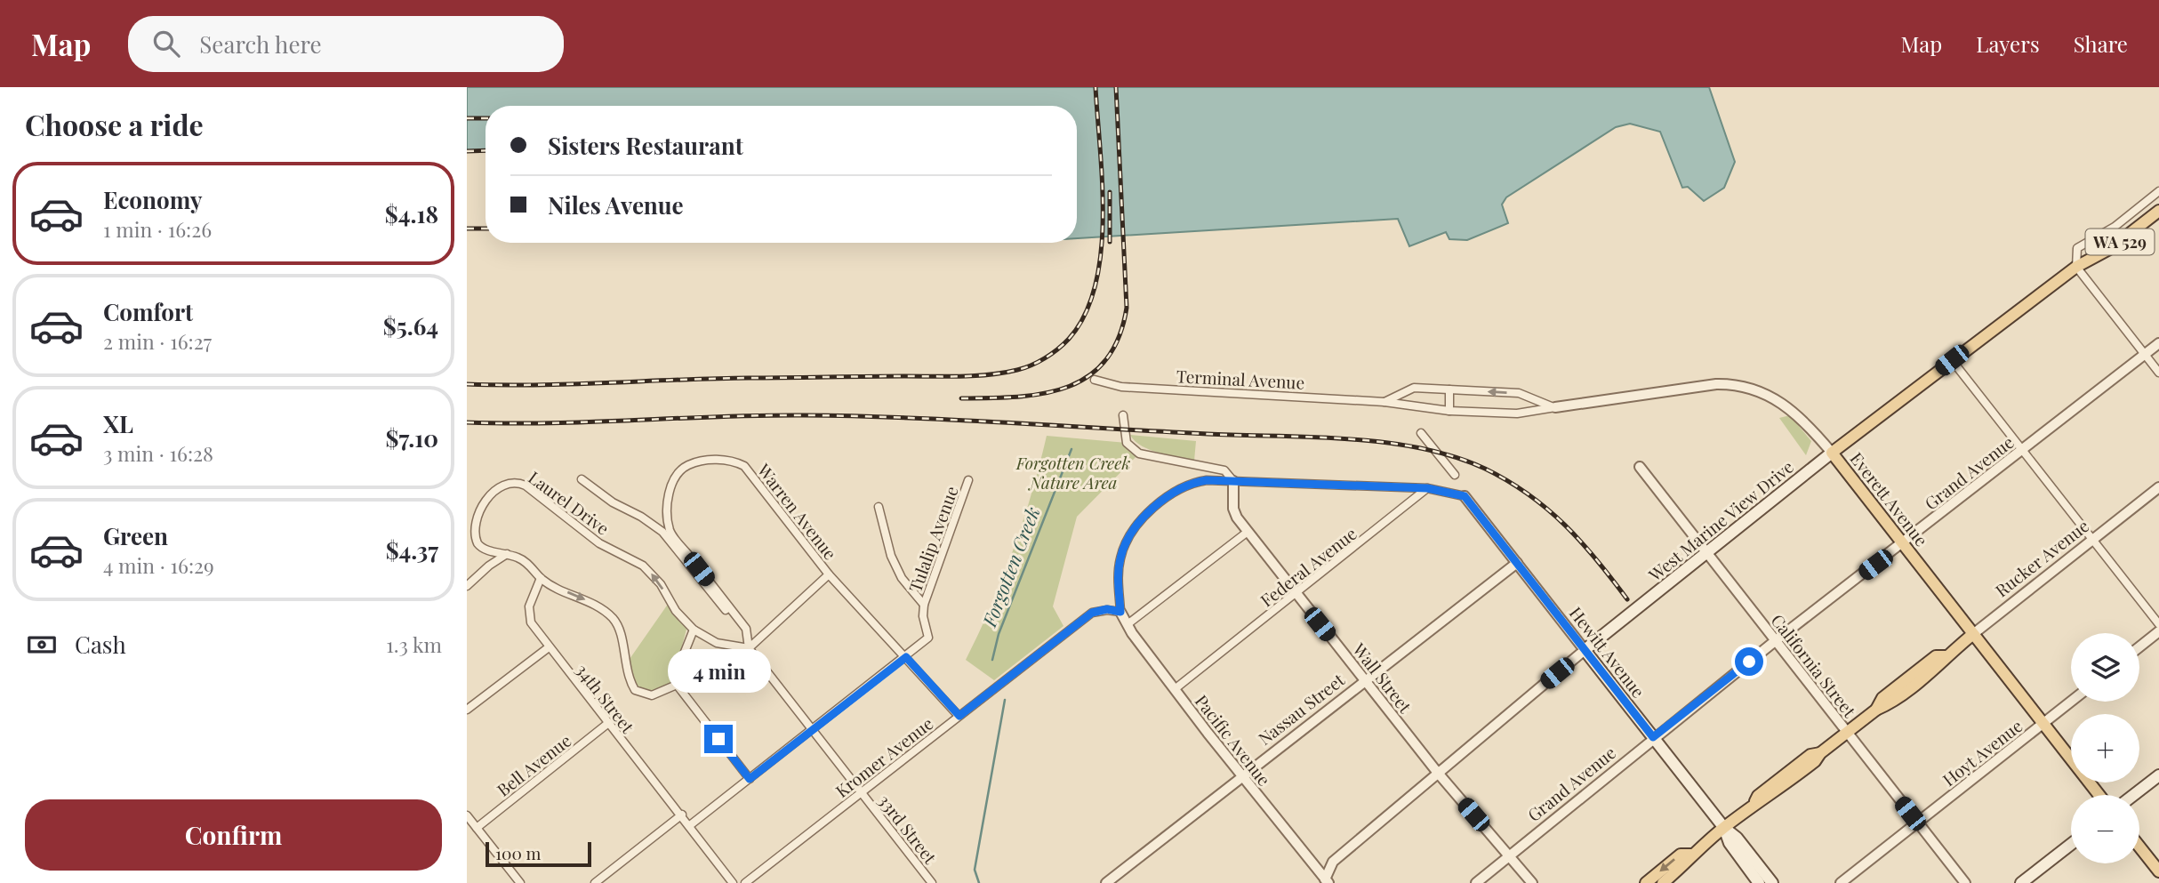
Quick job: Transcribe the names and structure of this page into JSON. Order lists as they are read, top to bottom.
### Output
{
  "streets": {
    "main road": [
      "WA 529",
      "Everett Avenue",
      "West Marine View Drive",
      "Rucker Avenue",
      "Hewitt Avenue"
    ],
    "street": [
      "Terminal Avenue",
      "Grand Avenue",
      "Laurel Drive",
      "Warren Avenue",
      "Tulalip Avenue",
      "Federal Avenue",
      "California Street",
      "Wall Street",
      "34th Street",
      "Nassau Street",
      "Pacific Avenue",
      "Hoyt Avenue",
      "Kromer Avenue",
      "Bell Avenue",
      "33rd Street"
    ]
  },
  "crossings": [
    ["Terminal Avenue", "Everett Avenue"],
    ["Grand Avenue", "Everett Avenue"],
    ["Grand Avenue", "Hewitt Avenue"],
    ["Grand Avenue", "California Street"],
    ["Grand Avenue", "Wall Street"],
    ["Everett Avenue", "West Marine View Drive"],
    ["Everett Avenue", "Rucker Avenue"],
    ["Everett Avenue", "Hoyt Avenue"],
    ["Laurel Drive", "34th Street"],
    ["Laurel Drive", "33rd Street"],
    ["West Marine View Drive", "Hewitt Avenue"],
    ["West Marine View Drive", "California Street"],
    ["West Marine View Drive", "Wall Street"],
    ["West Marine View Drive", "Pacific Avenue"],
    ["Tulalip Avenue", "34th Street"],
    ["Tulalip Avenue", "33rd Street"],
    ["Rucker Avenue", "Hewitt Avenue"],
    ["Rucker Avenue", "California Street"],
    ["Federal Avenue", "Wall Street"],
    ["Federal Avenue", "Pacific Avenue"],
    ["Hewitt Avenue", "Nassau Street"],
    ["California Street", "Hoyt Avenue"],
    ["Wall Street", "Nassau Street"],
    ["34th Street", "Bell Avenue"],
    ["Nassau Street", "Pacific Avenue"],
    ["Pacific Avenue", "Kromer Avenue"],
    ["Kromer Avenue", "33rd Street"]
  ],
  "water": ["Forgotten Creek"],
  "parks": ["Forgotten Creek Nature Area"],
  "scale_bar": "100 m",
  "page": {
    "header": "Map",
    "search": "Search here",
    "nav": ["Map", "Layers", "Share"],
    "heading": "Choose a ride",
    "banner": ["Sisters Restaurant", "Niles Avenue"],
    "list": [
      {
        "name": "Economy",
        "note": "1 min · 16:26",
        "value": "$4.18"
      },
      {
        "name": "Comfort",
        "note": "2 min · 16:27",
        "value": "$5.64"
      },
      {
        "name": "XL",
        "note": "3 min · 16:28",
        "value": "$7.10"
      },
      {
        "name": "Green",
        "note": "4 min · 16:29",
        "value": "$4.37"
      }
    ],
    "pay": ["Cash", "1.3 km"],
    "map_buttons": ["+", "−"],
    "bubble": "4 min",
    "buttons": "Confirm",
    "scale": "100 m"
  }
}
